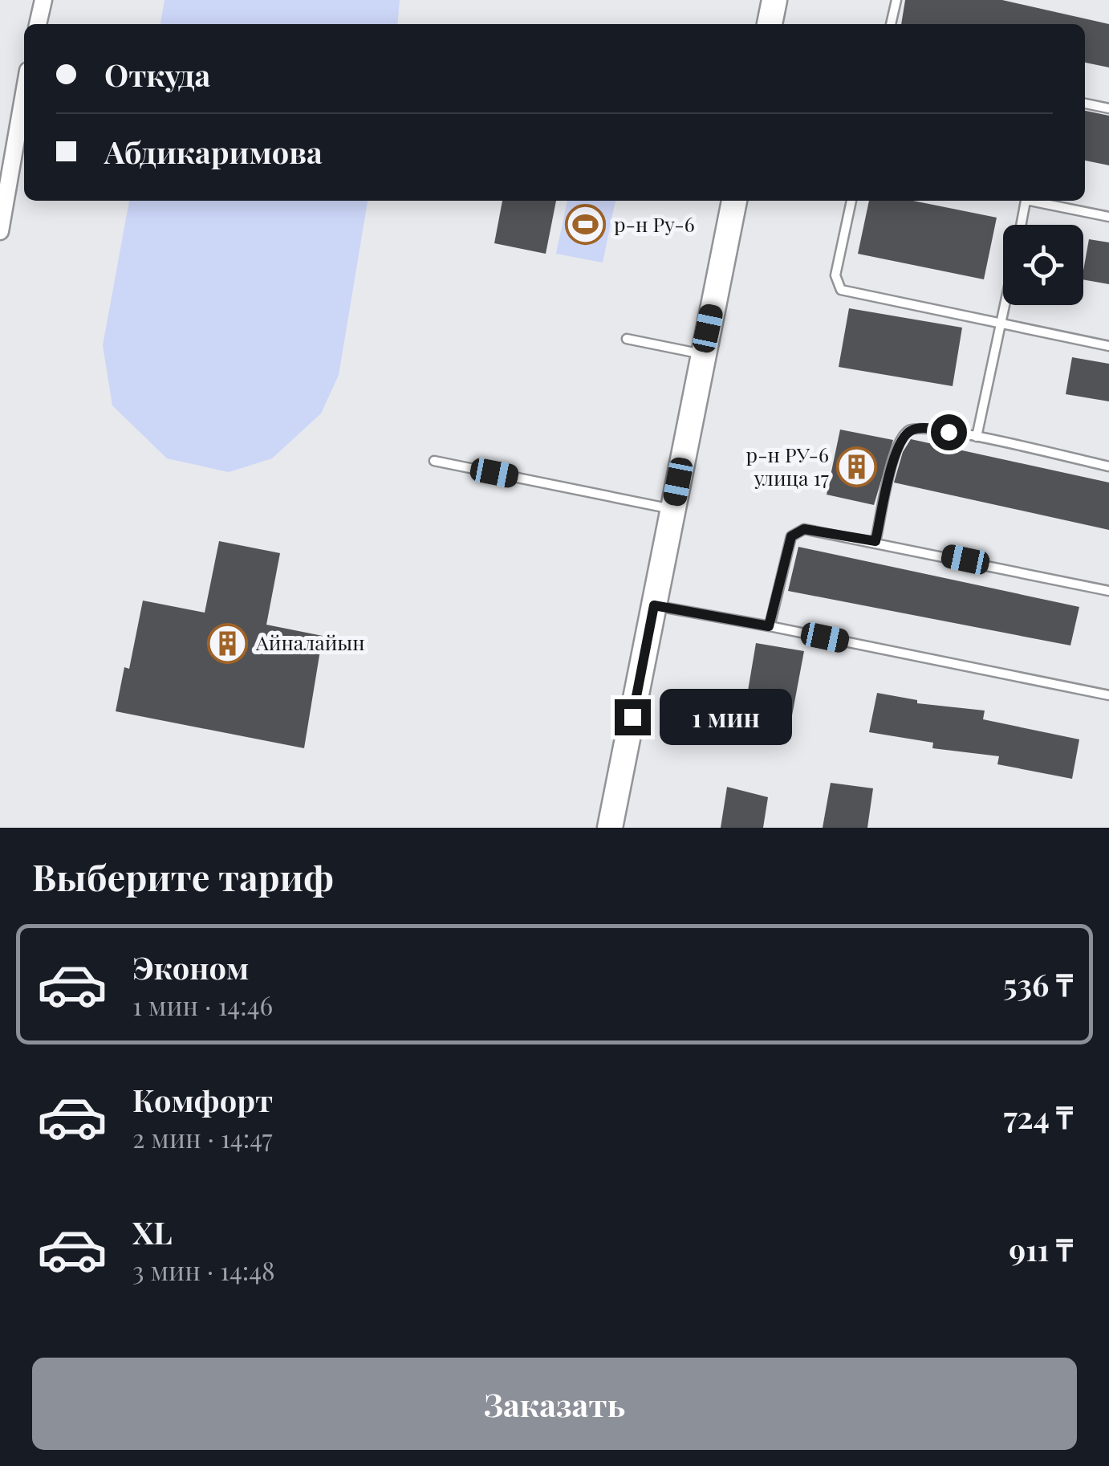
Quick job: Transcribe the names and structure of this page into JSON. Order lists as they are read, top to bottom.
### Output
{
  "places": {
    "sports": ["р-н Ру-6"],
    "building": ["р-н РУ-6 улица 17", "Айналайын"]
  },
  "page": {
    "banner": ["Откуда", "Абдикаримова"],
    "bubble": "1 мин",
    "heading": "Выберите тариф",
    "list": [
      {
        "name": "Эконом",
        "note": "1 мин · 14:46",
        "value": "536 ₸"
      },
      {
        "name": "Комфорт",
        "note": "2 мин · 14:47",
        "value": "724 ₸"
      },
      {
        "name": "XL",
        "note": "3 мин · 14:48",
        "value": "911 ₸"
      }
    ],
    "buttons": "Заказать"
  }
}
